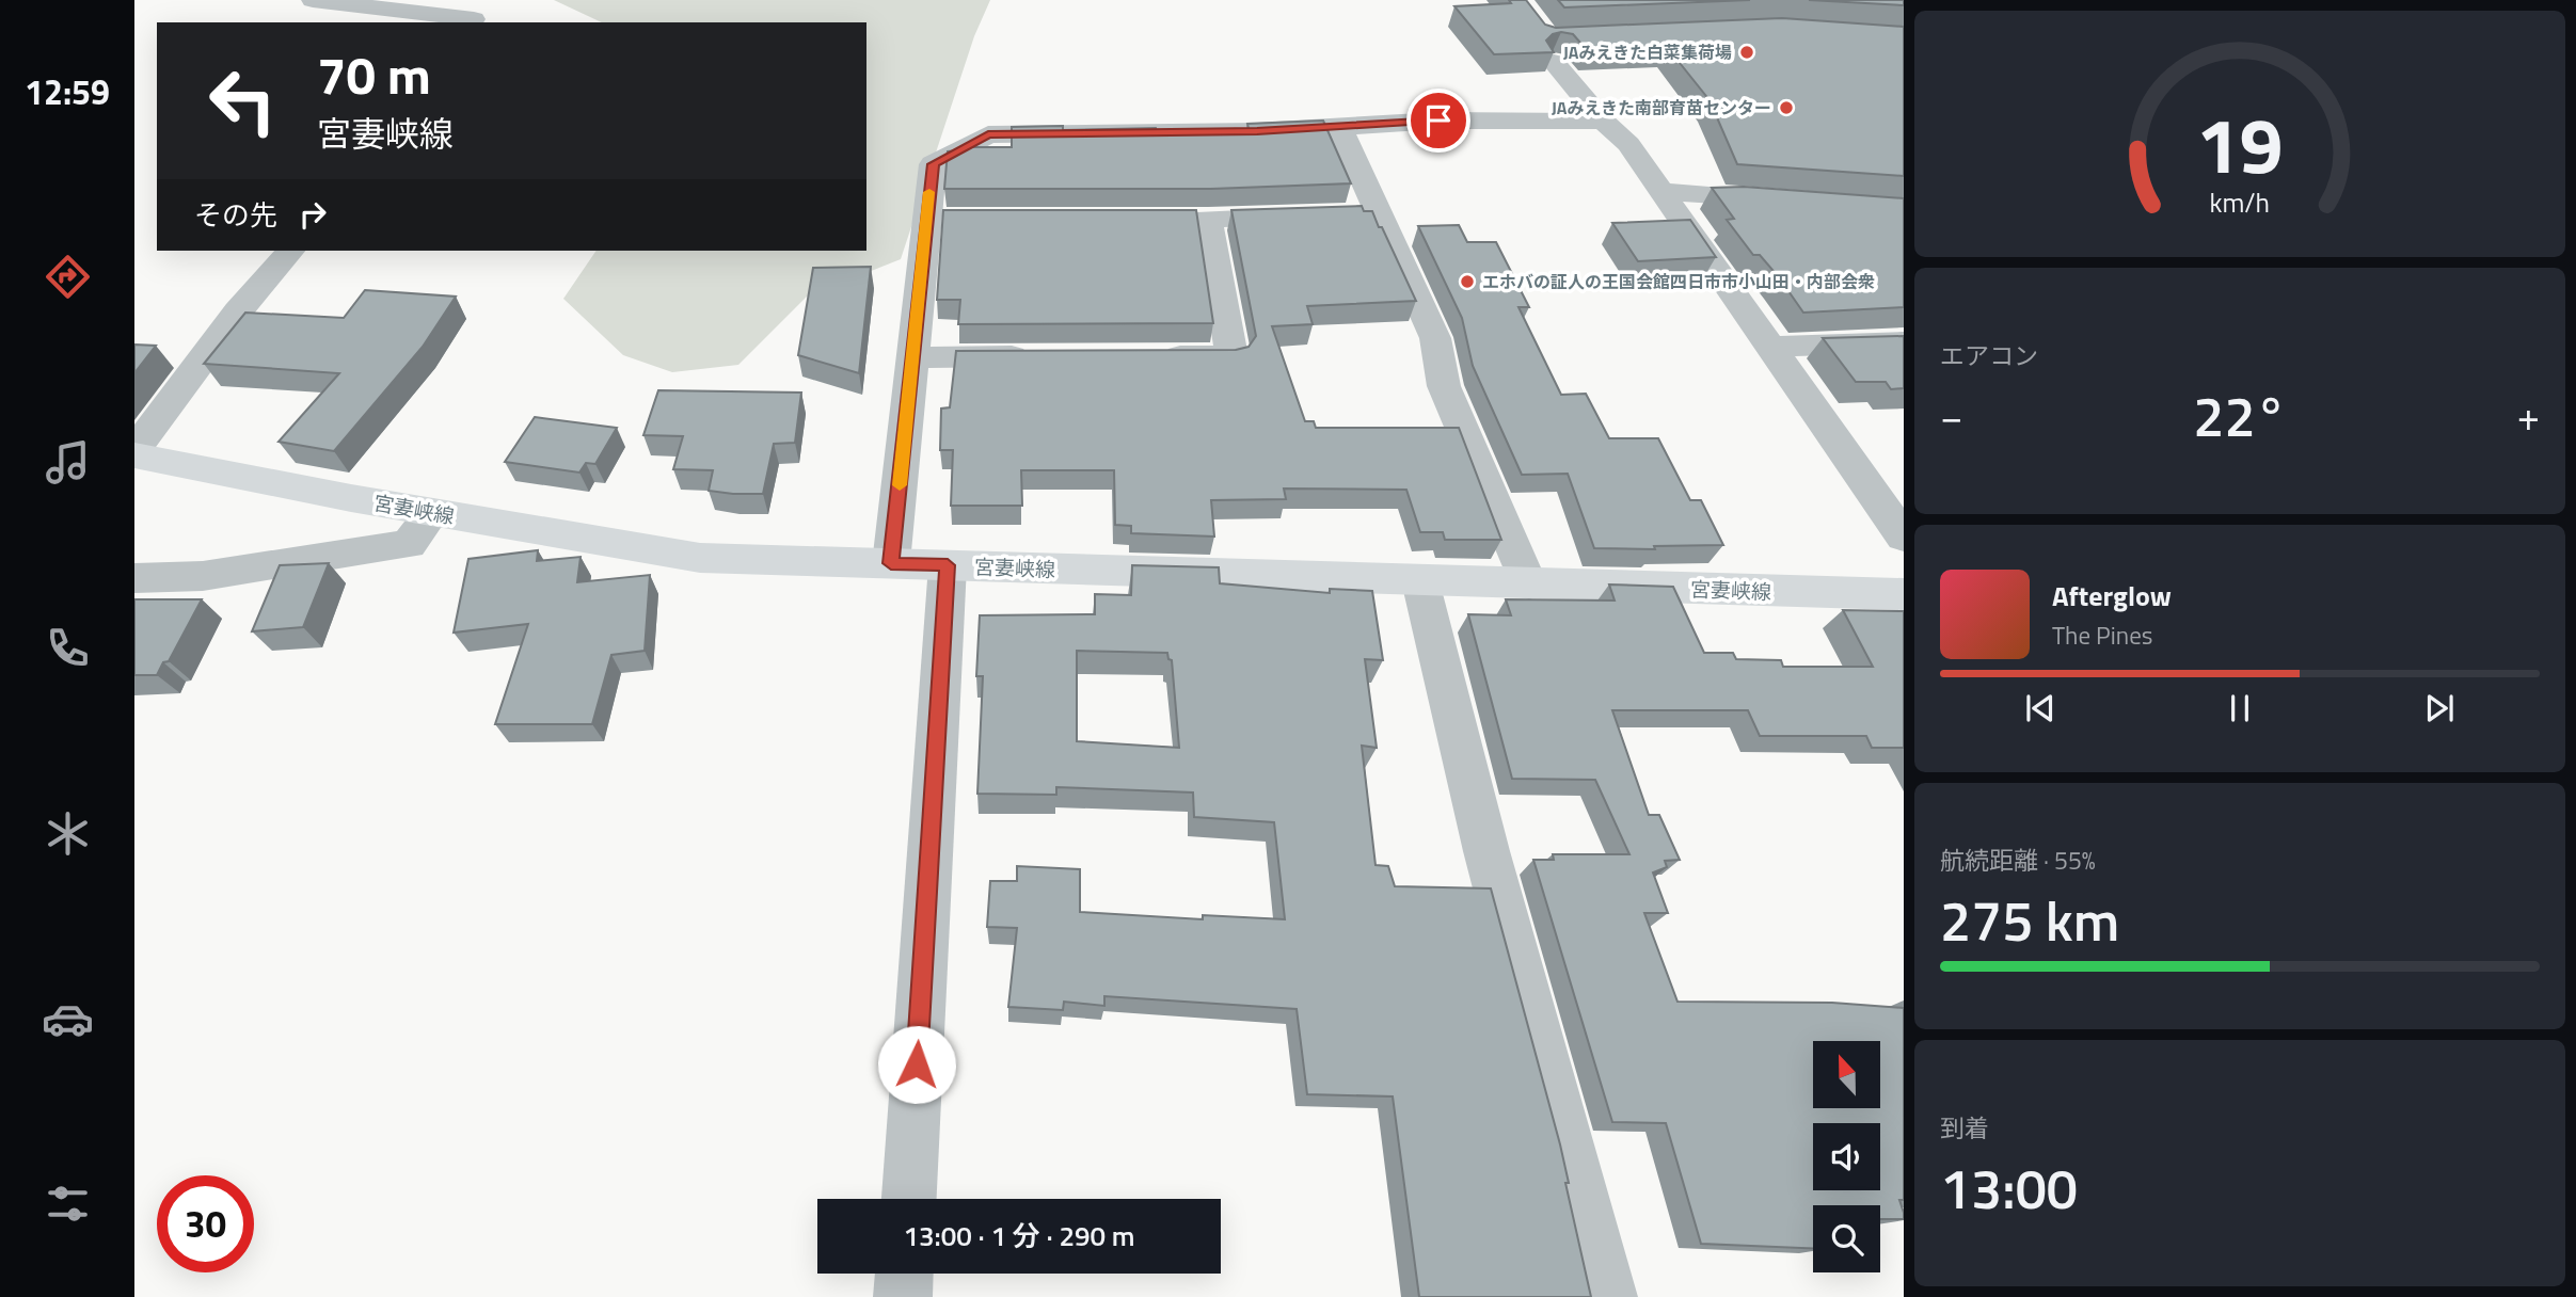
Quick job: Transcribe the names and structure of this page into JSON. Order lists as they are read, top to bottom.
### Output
{
  "streets": {
    "main road": ["宮妻峡線"]
  },
  "places": ["JAみえきた白菜集荷場", "JAみえきた南部育苗センター", "エホバの証人の王国会館四日市市小山田・内部会衆"],
  "north": "top",
  "page": {
    "tabs": "12:59",
    "turn": ["70 m", "宮妻峡線"],
    "then": "その先",
    "tile": [
      "エアコン",
      ["航続距離 · 55%", "275 km"],
      ["到着", "13:00"]
    ],
    "heat": ["−", "22°", "+"],
    "song": ["Afterglow", "The Pines"],
    "limit": "30",
    "trip": "13:00 · 1 分 · 290 m",
    "gauge": ["19", "km/h"]
  }
}
